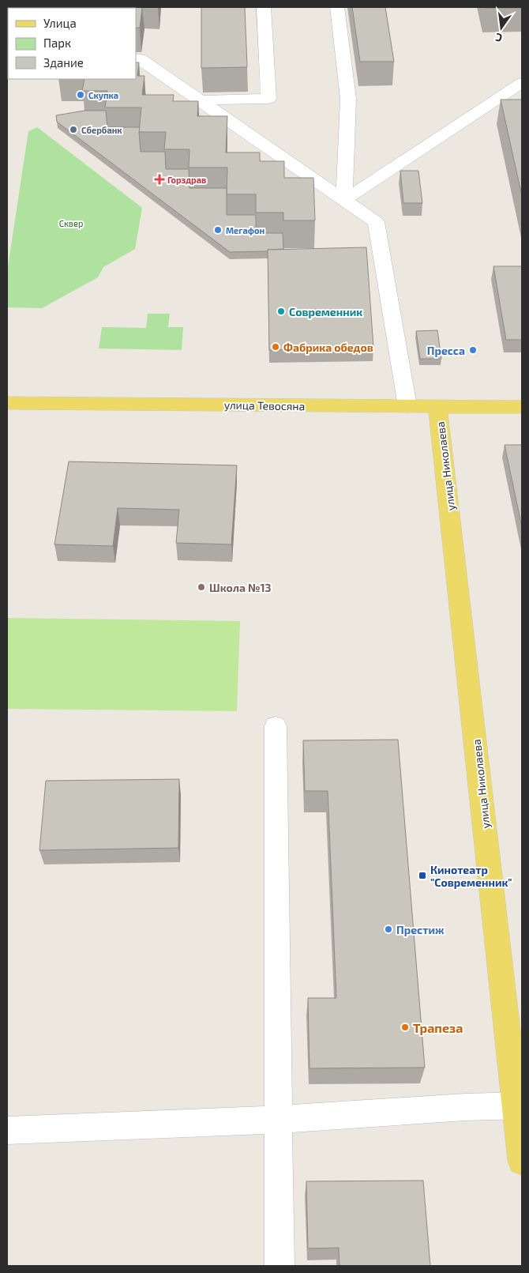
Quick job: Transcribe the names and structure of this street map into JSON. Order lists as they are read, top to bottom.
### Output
{
  "streets": {
    "main road": ["улица Тевосяна", "улица Николаева"]
  },
  "crossings": [
    ["улица Тевосяна", "улица Николаева"]
  ],
  "parks": ["Сквер"],
  "places": {
    "other": [
      "Скупка",
      "Сбербанк",
      "Мегафон",
      "Современник",
      "Фабрика обедов",
      "Пресса",
      "Школа №13",
      "Престиж",
      "Трапеза"
    ],
    "health": ["Горздрав"],
    "transit": ["Кинотеатр \"Современник\""]
  },
  "legend": ["Улица", "Парк", "Здание"],
  "north": "bottom"
}
